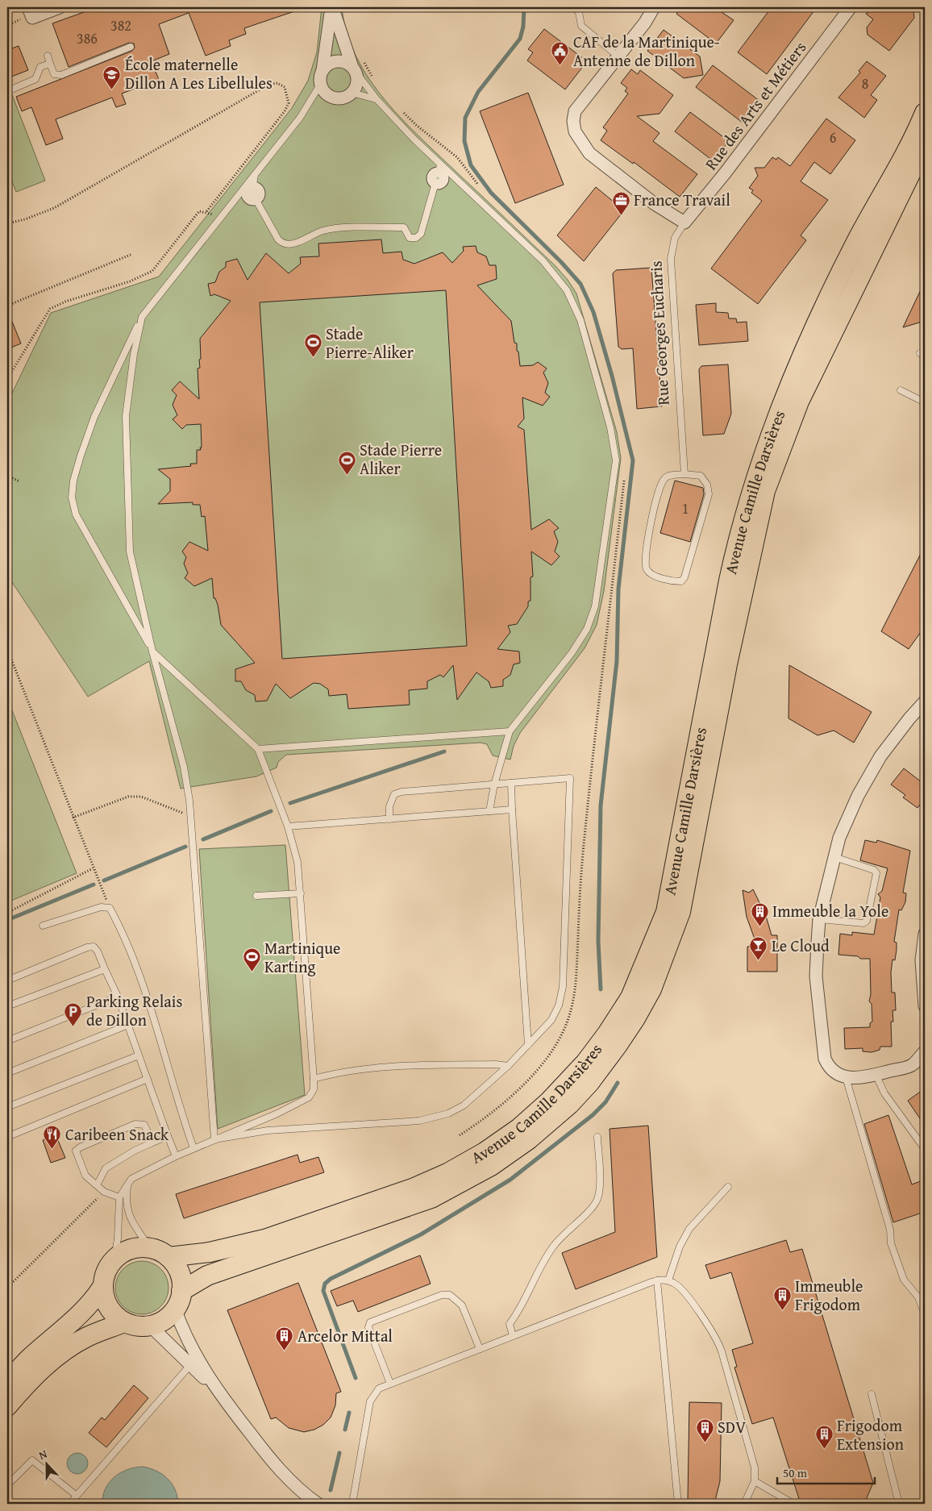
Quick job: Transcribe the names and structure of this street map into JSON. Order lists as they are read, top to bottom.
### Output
{
  "streets": {
    "main road": ["Avenue Camille Darsières"],
    "street": ["Rue des Arts et Métiers"],
    "lane": ["Rue Georges Eucharis"]
  },
  "crossings": [
    ["Rue des Arts et Métiers", "Rue Georges Eucharis"]
  ],
  "places": {
    "public building": ["CAF de la Martinique- Antenne de Dillon"],
    "school or university": ["École maternelle Dillon A Les Libellules"],
    "office": ["France Travail"],
    "sports": ["Stade Pierre-Aliker", "Stade Pierre Aliker", "Martinique Karting"],
    "building": [
      "Immeuble la Yole",
      "Immeuble Frigodom",
      "Arcelor Mittal",
      "SDV",
      "Frigodom Extension"
    ],
    "bar": ["Le Cloud"],
    "parking": ["Parking Relais de Dillon"],
    "restaurant": ["Caribeen Snack"]
  },
  "house_numbers": [
    "382",
    "386",
    "8",
    "6",
    "1"
  ],
  "scale_bar": "50 m",
  "north": "top"
}
